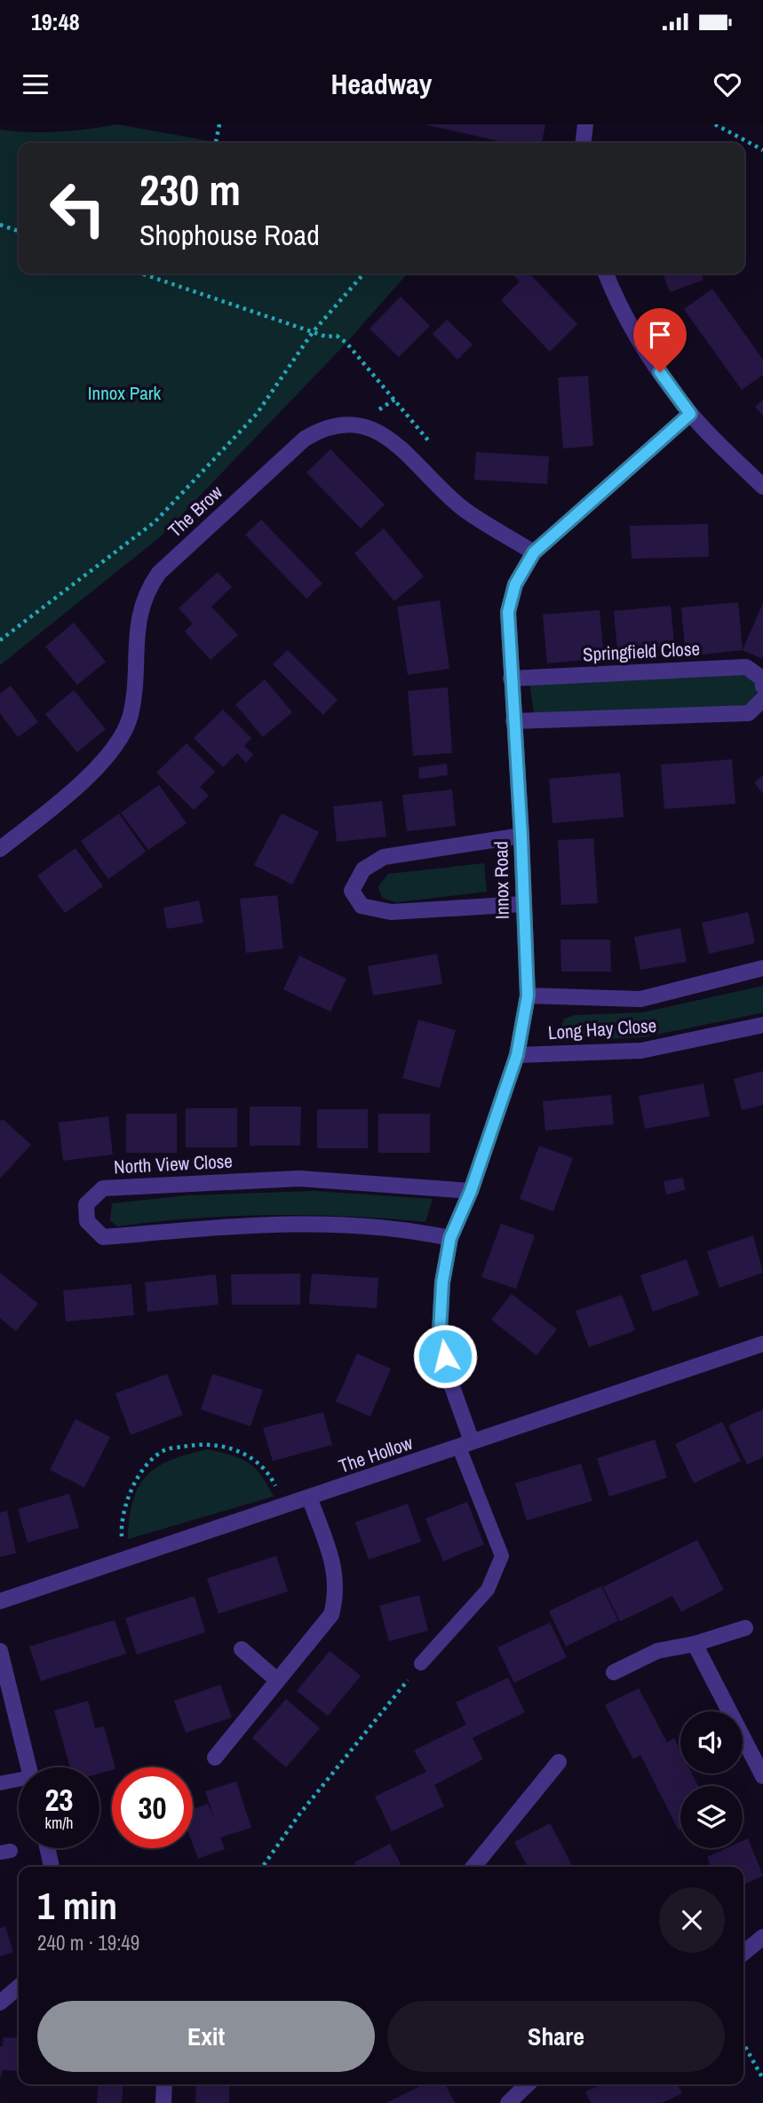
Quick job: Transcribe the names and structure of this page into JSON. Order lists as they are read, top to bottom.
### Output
{
  "streets": {
    "street": [
      "The Brow",
      "Springfield Close",
      "Innox Road",
      "Long Hay Close",
      "North View Close",
      "The Hollow"
    ]
  },
  "crossings": [
    ["The Brow", "Innox Road"],
    ["Springfield Close", "Innox Road"],
    ["Innox Road", "Long Hay Close"],
    ["Innox Road", "North View Close"],
    ["Innox Road", "The Hollow"]
  ],
  "parks": ["Innox Park"],
  "page": {
    "status": "19:48",
    "header": "Headway",
    "turn": ["230 m", "Shophouse Road"],
    "speed": "23 km/h",
    "limit": "30",
    "heading": ["1 min", "240 m · 19:49"],
    "buttons": ["Exit", "Share"]
  }
}
